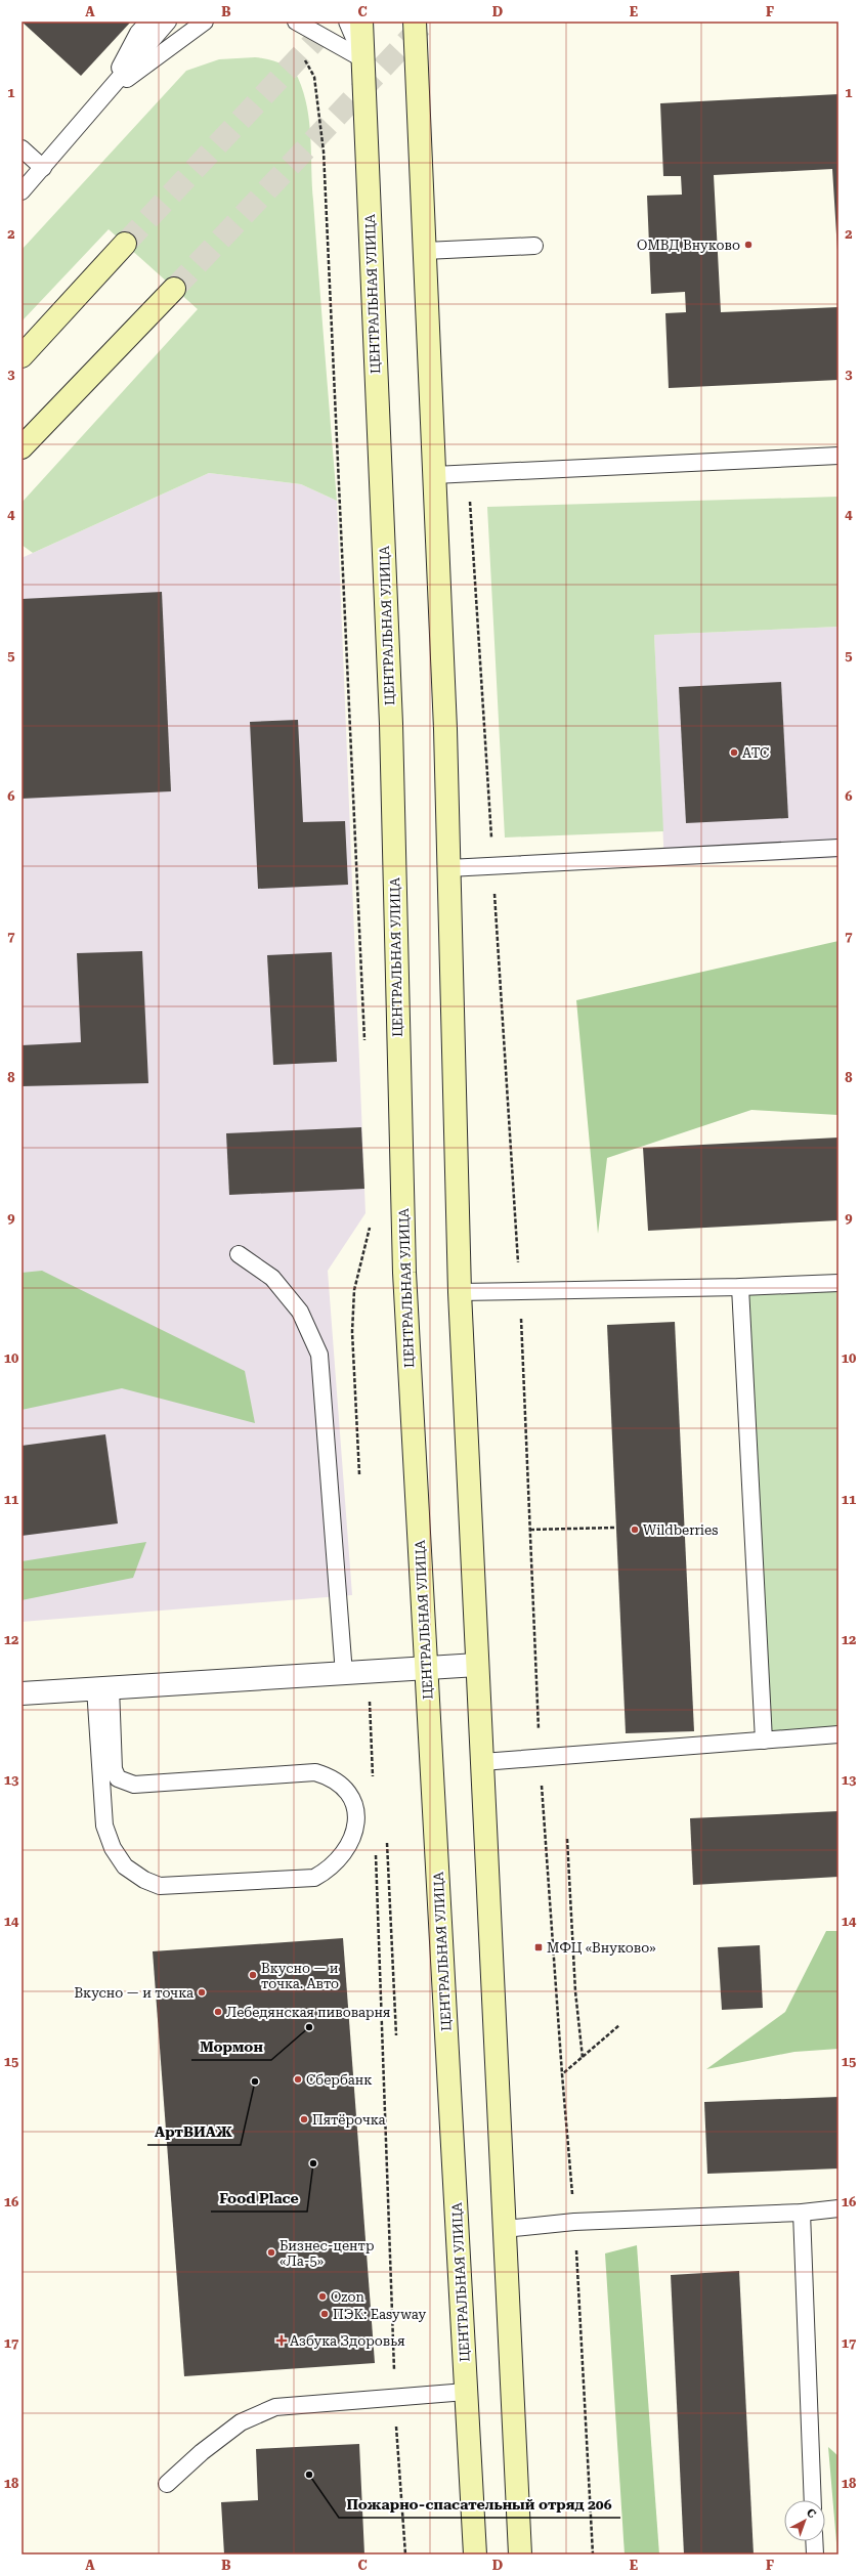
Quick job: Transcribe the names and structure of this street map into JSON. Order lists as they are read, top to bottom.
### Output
{
  "streets": {
    "main road": ["ЦЕНТРАЛЬНАЯ УЛИЦА"]
  },
  "places": {
    "other": [
      "ОМВД Внуково",
      "АТС",
      "Wildberries",
      "Вкусно — и точка. Авто",
      "Вкусно — и точка",
      "Лебедянская пивоварня",
      "Мормон",
      "Сбербанк",
      "АртВИАЖ",
      "Пятёрочка",
      "Food Place",
      "Бизнес-центр «Ла-5»",
      "Ozon",
      "ПЭК: Easyway",
      "Пожарно-спасательный отряд 206"
    ],
    "transit": ["МФЦ «Внуково»"],
    "health": ["Азбука Здоровья"]
  },
  "north": "top right",
  "grid": {
    "columns": [
      "A",
      "B",
      "C",
      "D",
      "E",
      "F"
    ],
    "rows": [
      "1",
      "2",
      "3",
      "4",
      "5",
      "6",
      "7",
      "8",
      "9",
      "10",
      "11",
      "12",
      "13",
      "14",
      "15",
      "16",
      "17",
      "18"
    ]
  }
}
